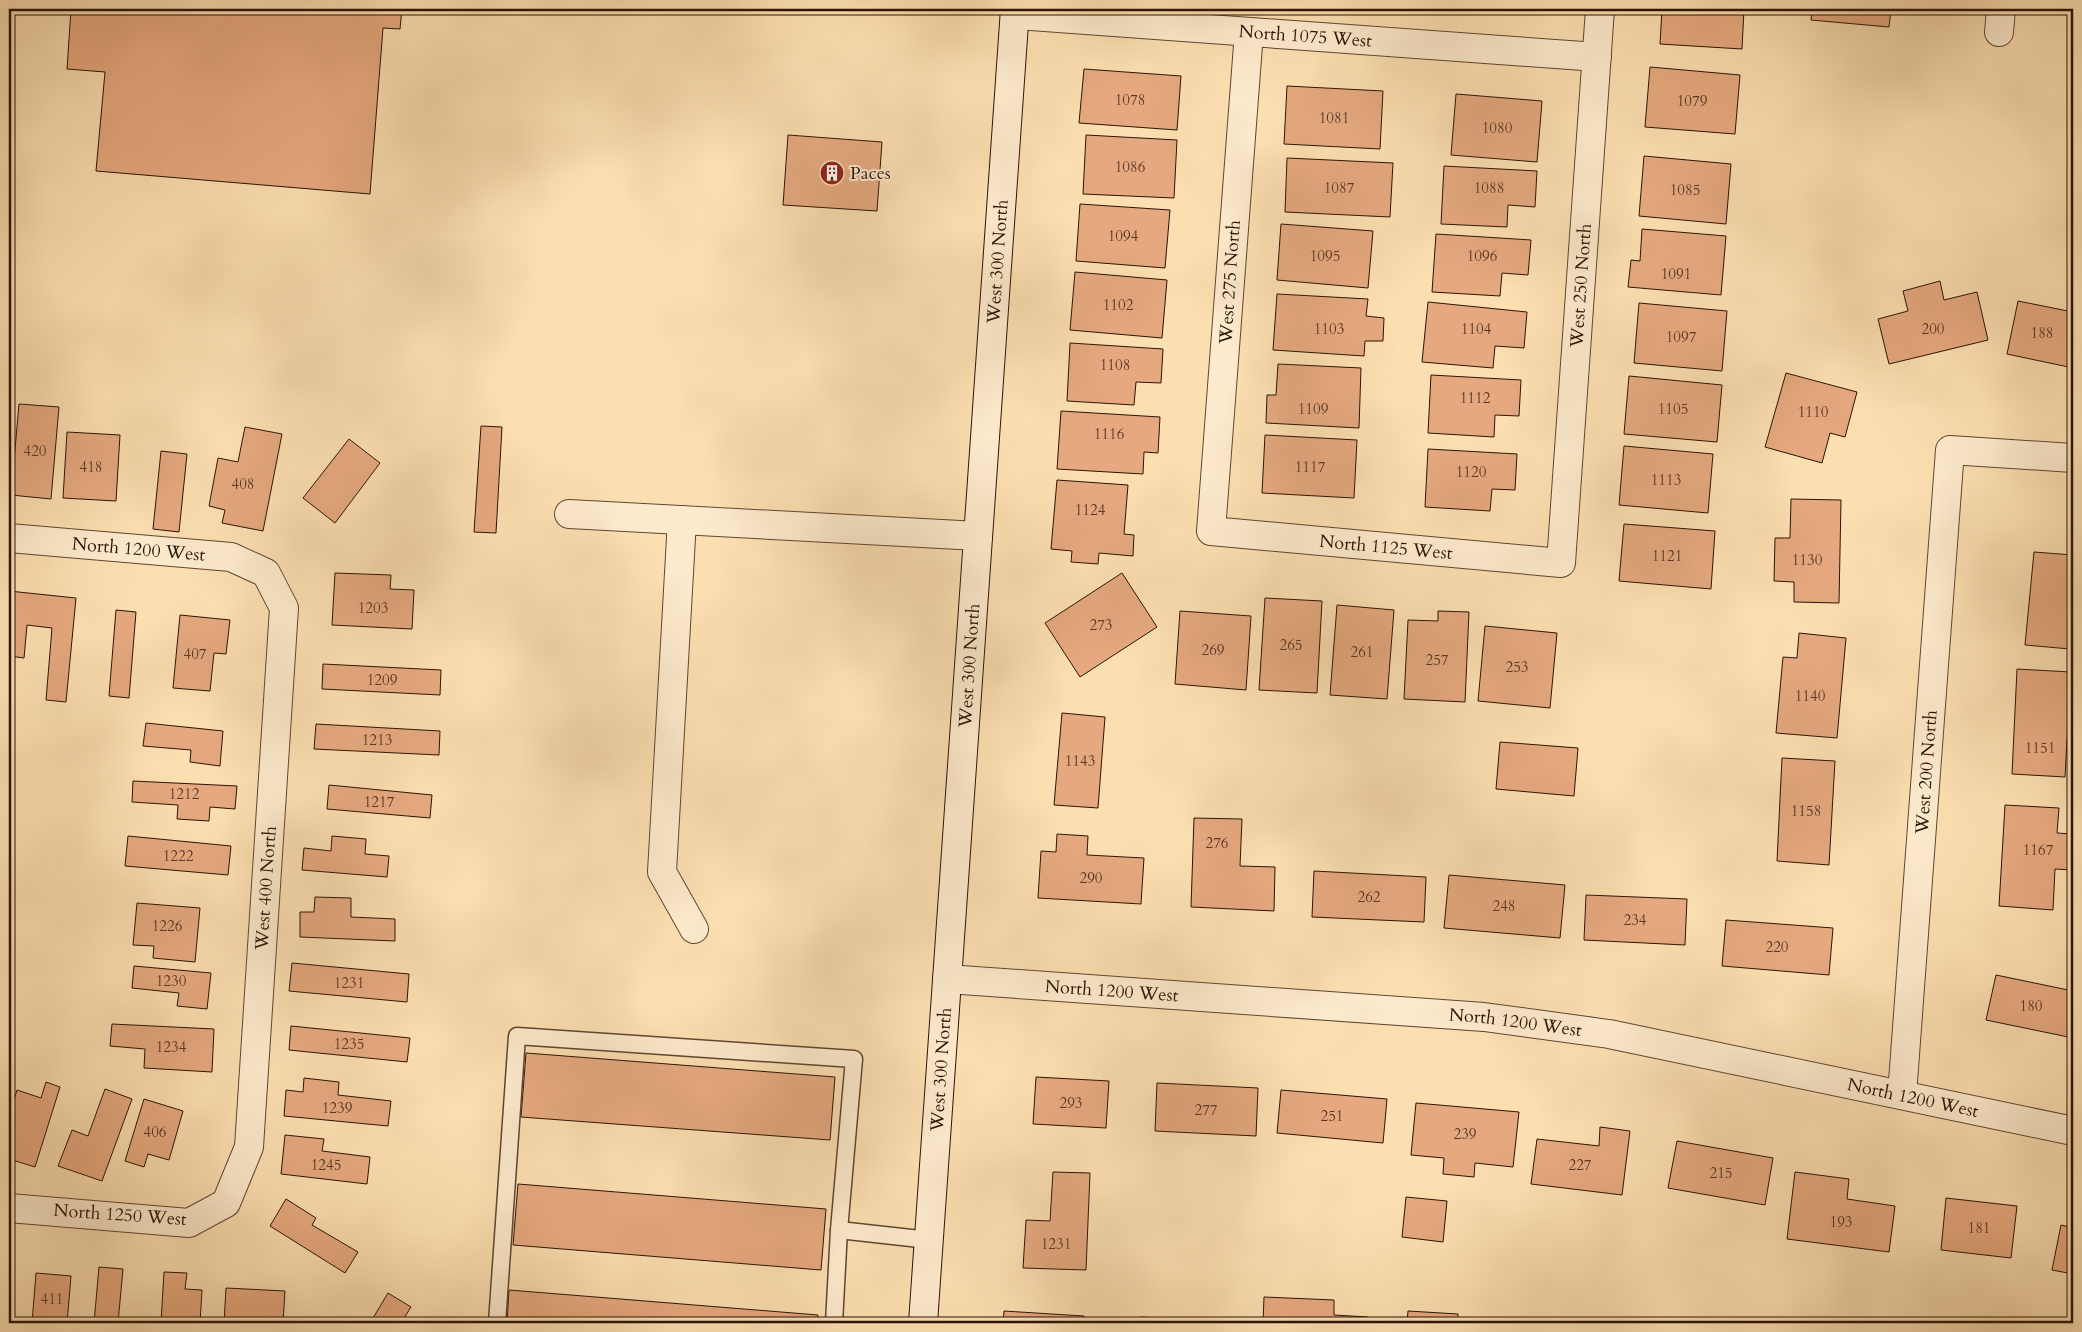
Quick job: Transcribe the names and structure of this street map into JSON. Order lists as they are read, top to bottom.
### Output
{
  "streets": {
    "street": [
      "North 1075 West",
      "West 300 North",
      "West 275 North",
      "West 250 North",
      "North 1125 West",
      "North 1200 West",
      "West 200 North",
      "West 400 North",
      "North 1250 West"
    ]
  },
  "crossings": [
    ["North 1075 West", "West 300 North"],
    ["North 1075 West", "West 275 North"],
    ["North 1075 West", "West 250 North"],
    ["West 300 North", "North 1200 West"],
    ["West 275 North", "North 1125 West"],
    ["West 250 North", "North 1125 West"],
    ["North 1200 West", "West 200 North"],
    ["North 1200 West", "West 400 North"],
    ["West 400 North", "North 1250 West"]
  ],
  "places": {
    "building": ["Paces"]
  },
  "house_numbers": [
    "1078",
    "1079",
    "1081",
    "1080",
    "1086",
    "1087",
    "1088",
    "1085",
    "1094",
    "1095",
    "1096",
    "1091",
    "1102",
    "1103",
    "1104",
    "200",
    "188",
    "1097",
    "1108",
    "1112",
    "1109",
    "1105",
    "1110",
    "1116",
    "420",
    "418",
    "1117",
    "1120",
    "1113",
    "408",
    "1124",
    "1121",
    "1130",
    "1203",
    "273",
    "265",
    "269",
    "261",
    "407",
    "257",
    "253",
    "1209",
    "1140",
    "1213",
    "1151",
    "1143",
    "1212",
    "1217",
    "1158",
    "276",
    "1167",
    "1222",
    "290",
    "262",
    "248",
    "234",
    "1226",
    "220",
    "1230",
    "1231",
    "180",
    "1235",
    "1234",
    "293",
    "1239",
    "277",
    "251",
    "406",
    "239",
    "1245",
    "227",
    "215",
    "193",
    "181",
    "1231",
    "411"
  ]
}
